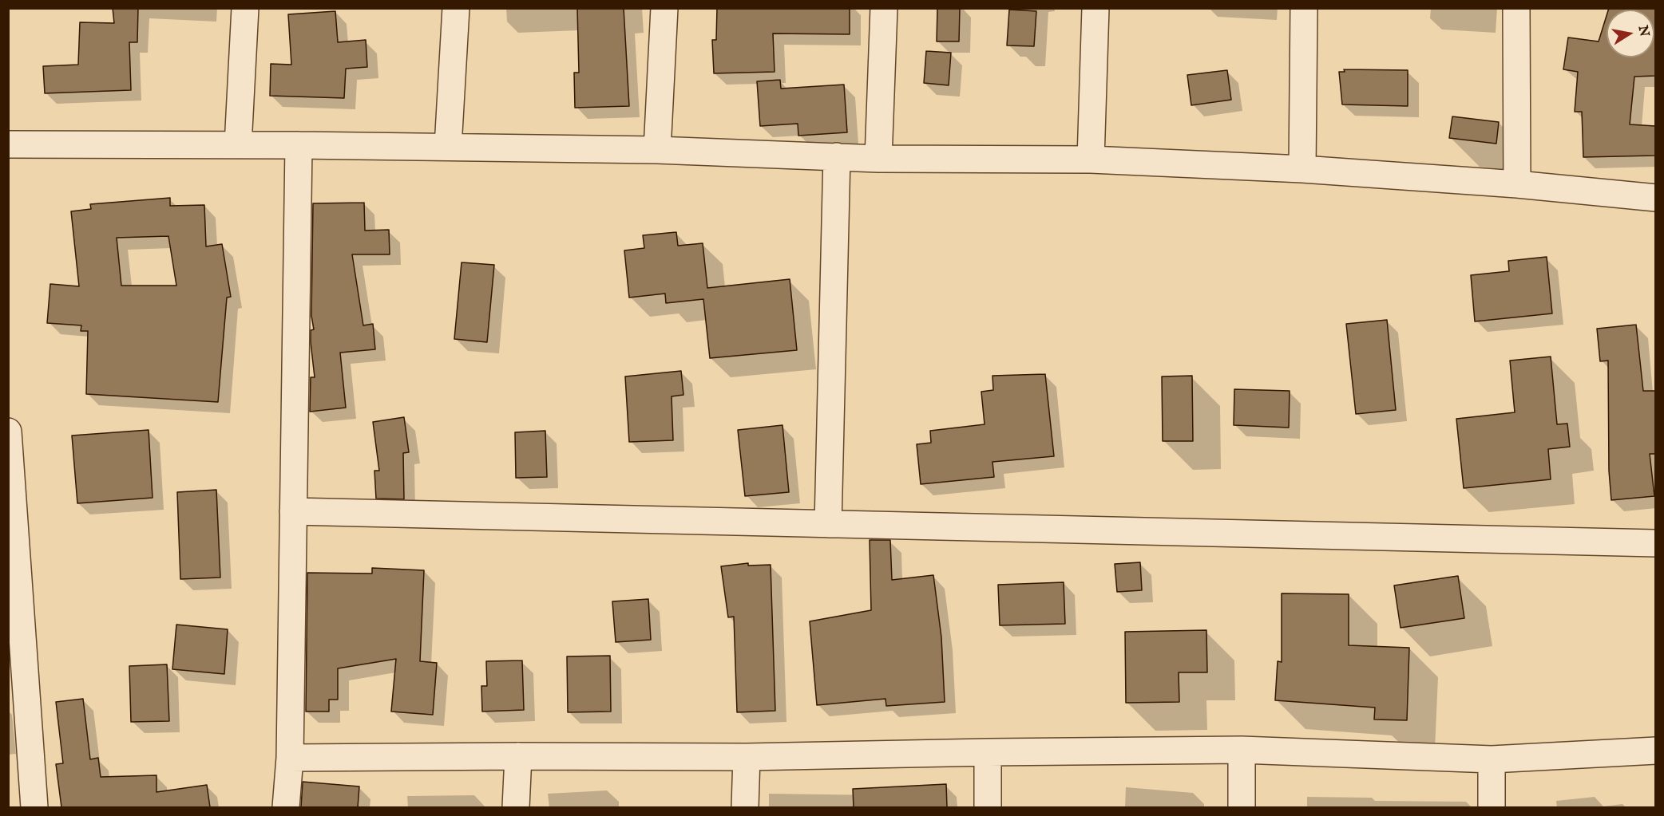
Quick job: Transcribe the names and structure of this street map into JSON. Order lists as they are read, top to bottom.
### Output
{
  "north": "right"
}
